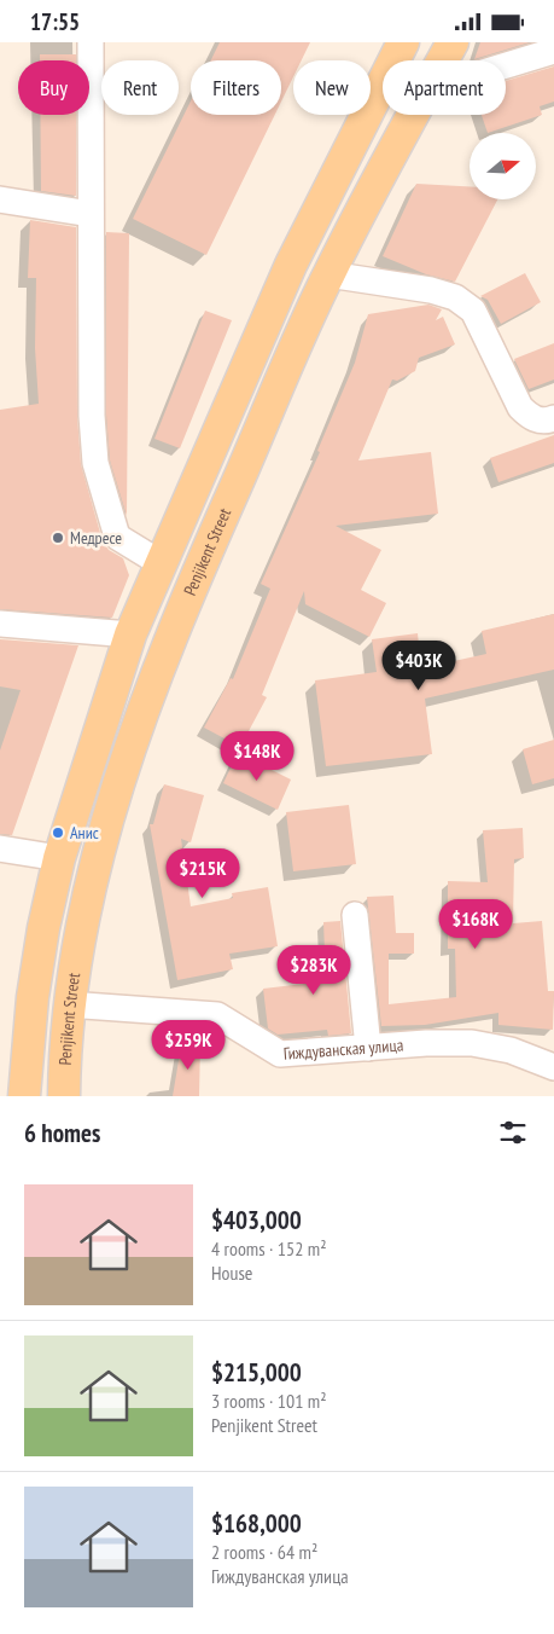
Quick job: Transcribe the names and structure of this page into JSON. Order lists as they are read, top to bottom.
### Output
{
  "streets": {
    "main road": ["Penjikent Street"],
    "street": ["Гиждуванская улица"]
  },
  "crossings": [
    ["Penjikent Street", "Гиждуванская улица"]
  ],
  "places": ["Медресе", "Анис"],
  "north": "right",
  "page": {
    "status": "17:55",
    "chip": [
      "Buy",
      "Rent",
      "Filters",
      "New",
      "Apartment"
    ],
    "price": [
      "$403K",
      "$148K",
      "$215K",
      "$168K",
      "$283K",
      "$259K"
    ],
    "heading": "6 homes",
    "list": [
      {
        "name": "$403,000",
        "note": "4 rooms · 152 m² · House"
      },
      {
        "name": "$215,000",
        "note": "3 rooms · 101 m² · Penjikent Street"
      },
      {
        "name": "$168,000",
        "note": "2 rooms · 64 m² · Гиждуванская улица"
      }
    ]
  }
}
